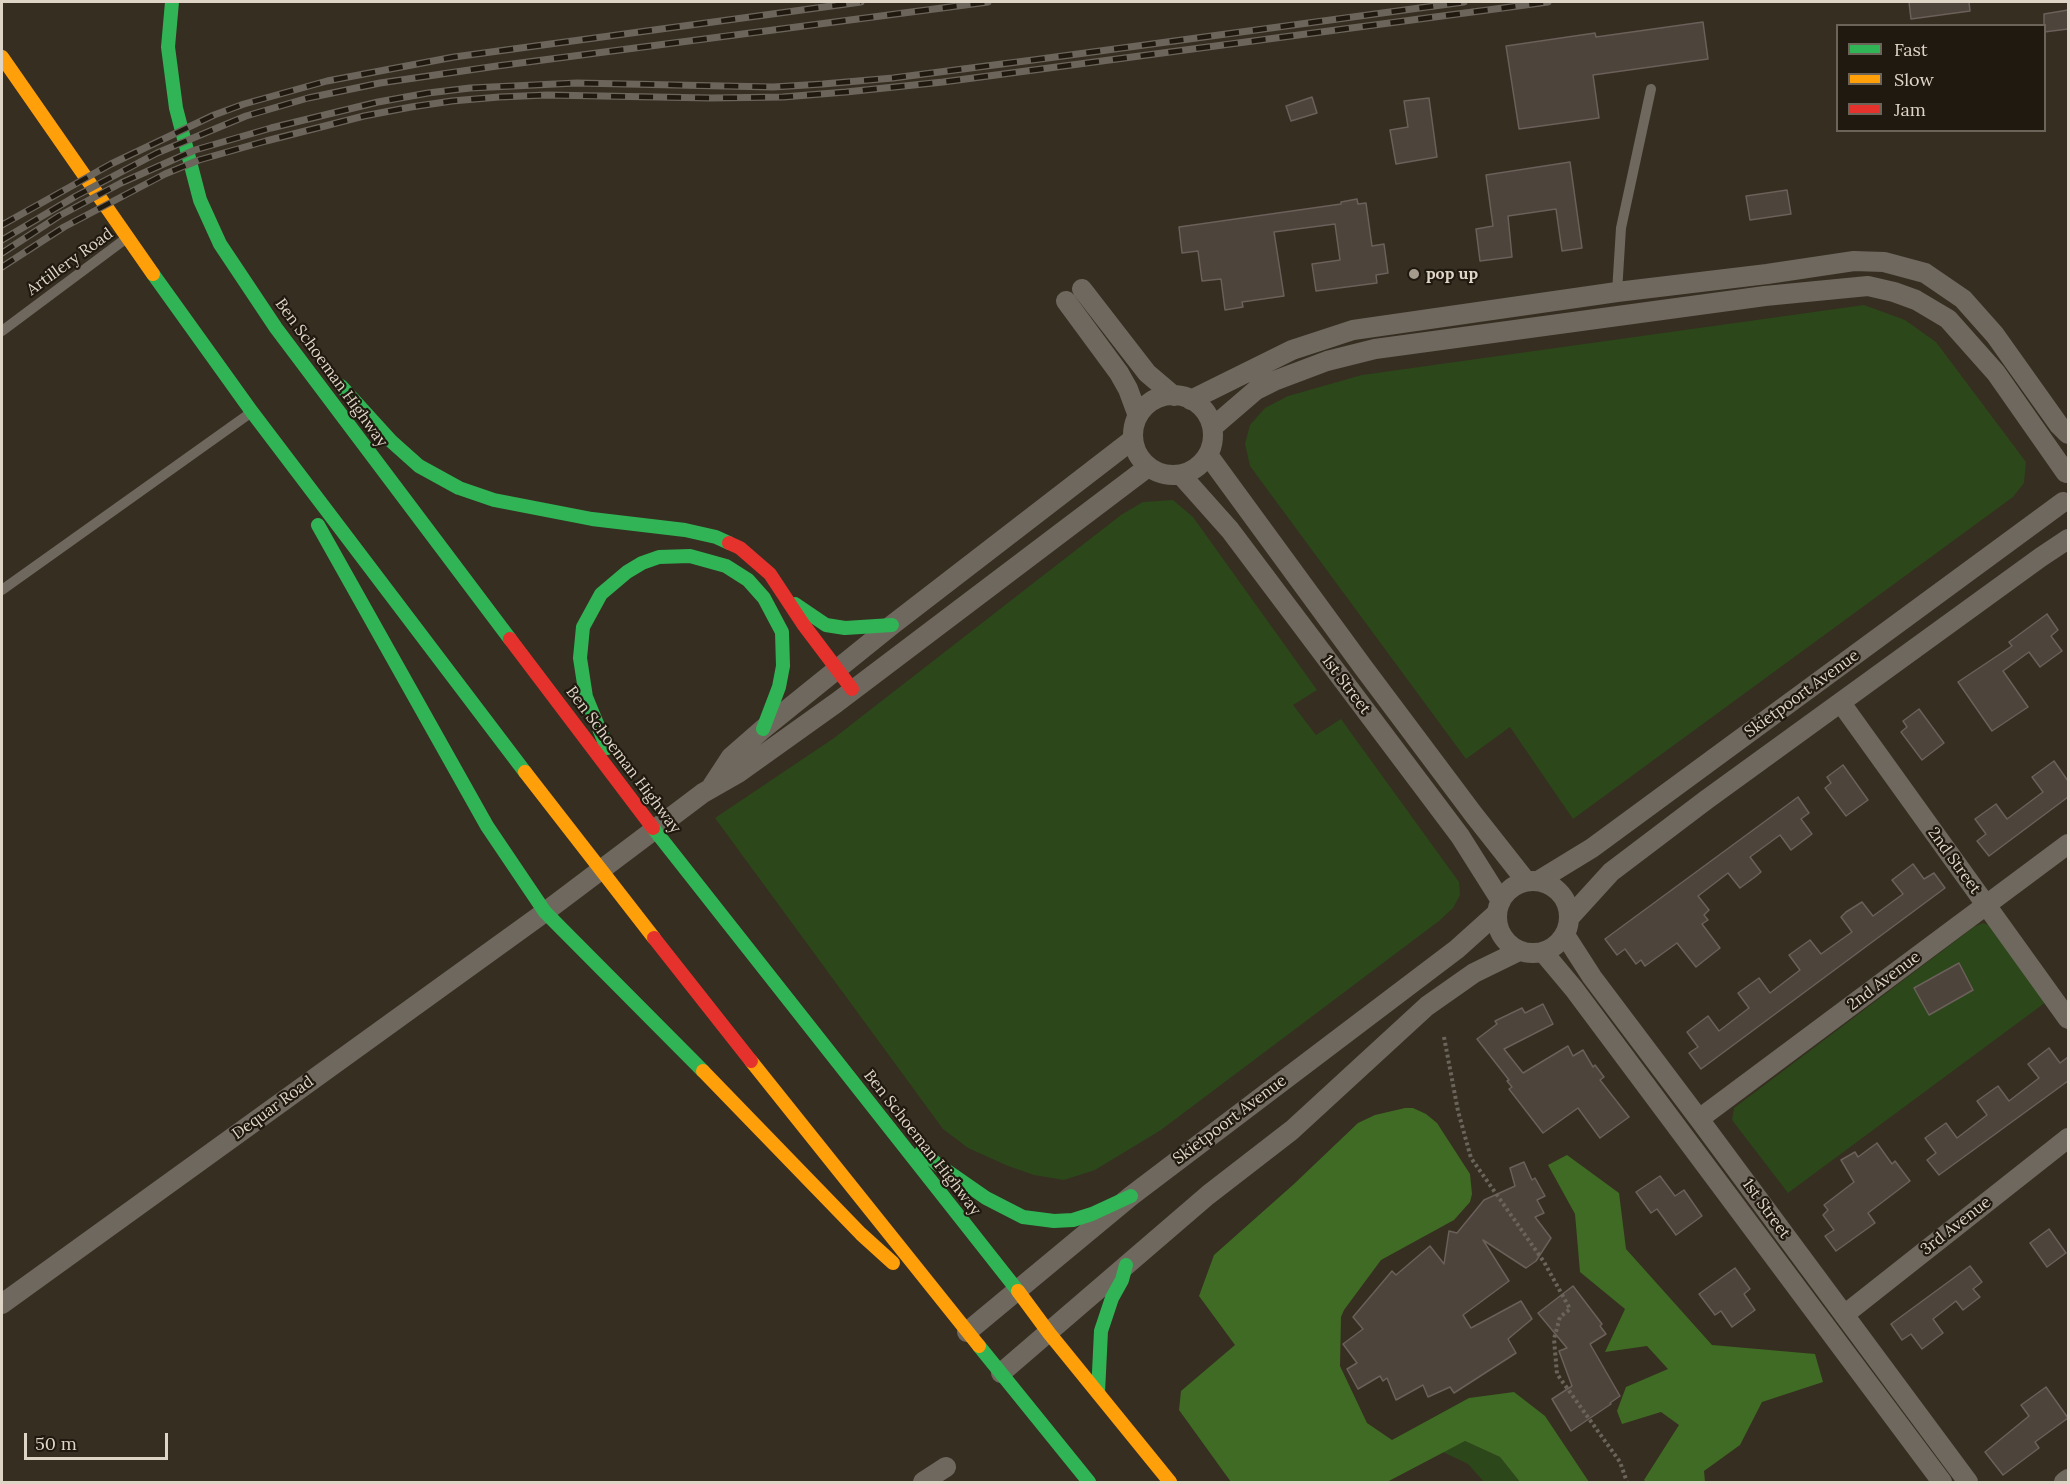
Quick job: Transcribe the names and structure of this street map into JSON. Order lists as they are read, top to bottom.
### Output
{
  "streets": {
    "main road": ["Ben Schoeman Highway"],
    "street": [
      "1st Street",
      "Skietpoort Avenue",
      "2nd Street",
      "2nd Avenue",
      "Dequar Road",
      "3rd Avenue"
    ],
    "lane": ["Artillery Road"]
  },
  "crossings": [
    ["Ben Schoeman Highway", "Skietpoort Avenue"],
    ["1st Street", "Skietpoort Avenue"],
    ["1st Street", "2nd Avenue"],
    ["1st Street", "3rd Avenue"],
    ["Skietpoort Avenue", "2nd Street"],
    ["2nd Street", "2nd Avenue"]
  ],
  "places": ["pop up"],
  "legend": ["Fast", "Slow", "Jam"],
  "scale_bar": "50 m"
}
